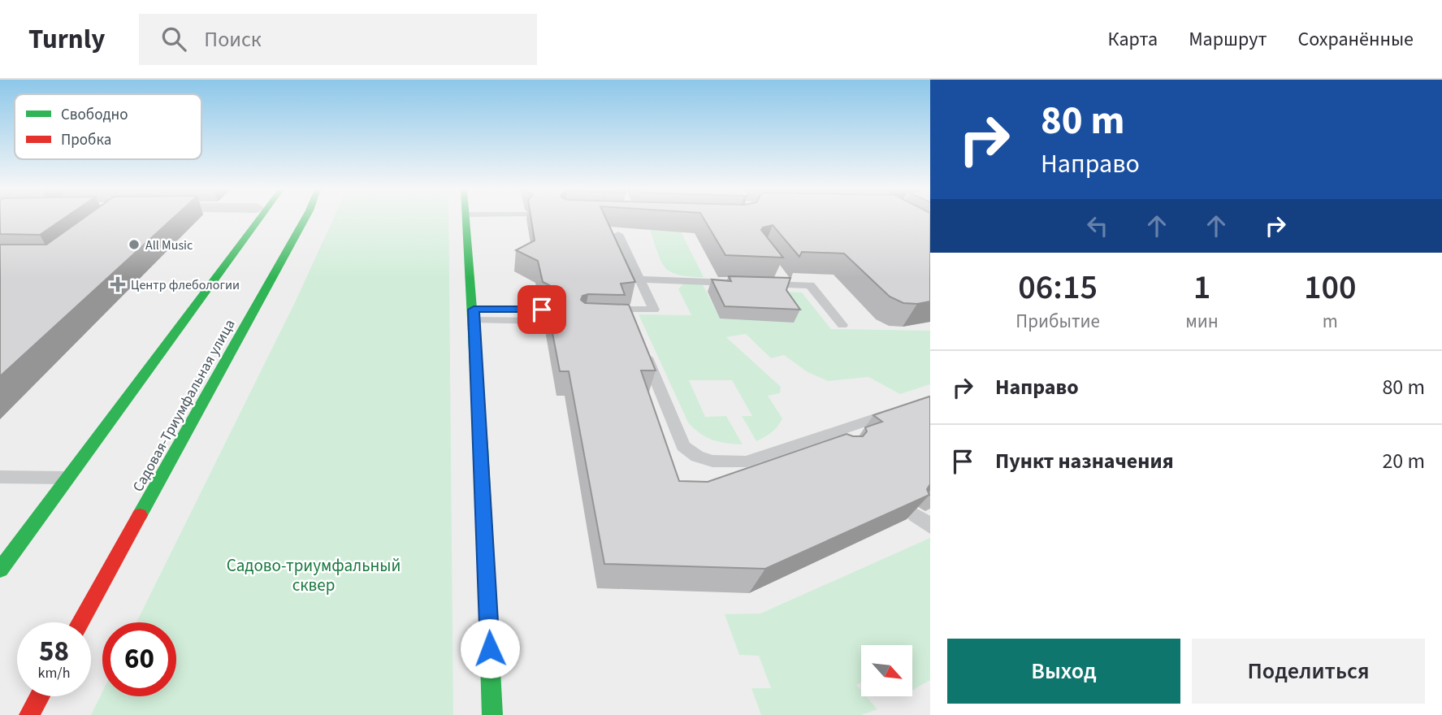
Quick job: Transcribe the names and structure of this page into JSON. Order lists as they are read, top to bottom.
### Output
{
  "streets": {
    "main road": ["Садовая-Триумфальная улица"]
  },
  "parks": ["Садово-триумфальный сквер"],
  "places": {
    "other": ["All Music"],
    "health": ["Центр флебологии"]
  },
  "legend": ["Свободно", "Пробка"],
  "north": "bottom right",
  "page": {
    "header": "Turnly",
    "search": "Поиск",
    "nav": ["Карта", "Маршрут", "Сохранённые"],
    "turn": ["80 m", "Направо"],
    "eta": [
      "06:15",
      "Прибытие",
      "1",
      "мин",
      "100",
      "m"
    ],
    "list": [
      {
        "name": "Направо",
        "value": "80 m"
      },
      {
        "name": "Пункт назначения",
        "value": "20 m"
      }
    ],
    "speed": "58 km/h",
    "limit": "60",
    "buttons": ["Выход", "Поделиться"]
  }
}
